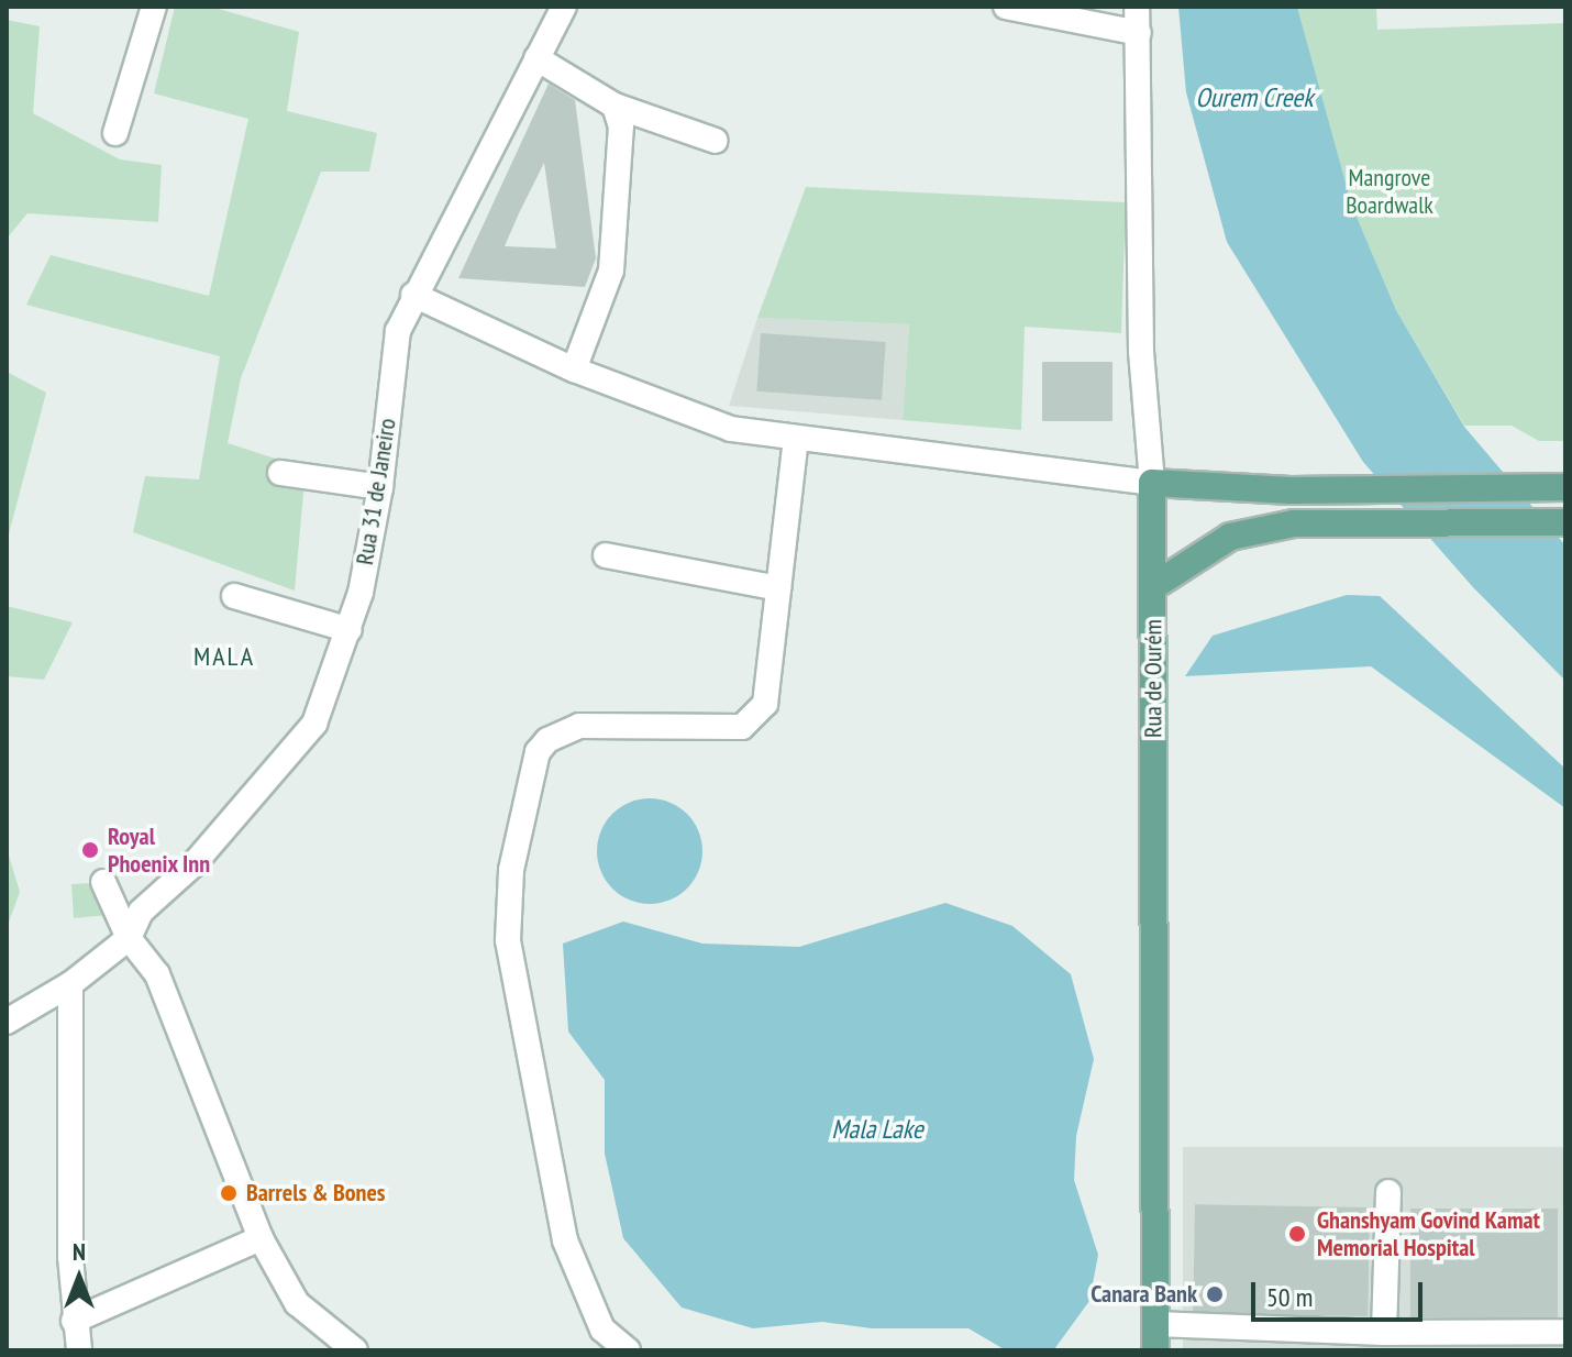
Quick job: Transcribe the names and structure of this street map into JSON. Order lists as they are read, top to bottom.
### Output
{
  "streets": {
    "main road": ["Rua de Ourém"],
    "street": ["Rua 31 de Janeiro"]
  },
  "districts": ["MALA"],
  "water": ["Ourem Creek", "Mala Lake"],
  "parks": ["Mangrove Boardwalk"],
  "places": [
    "Royal Phoenix Inn",
    "Barrels & Bones",
    "Ghanshyam Govind Kamat Memorial Hospital",
    "Canara Bank"
  ],
  "scale_bar": "50 m",
  "north": "top"
}
